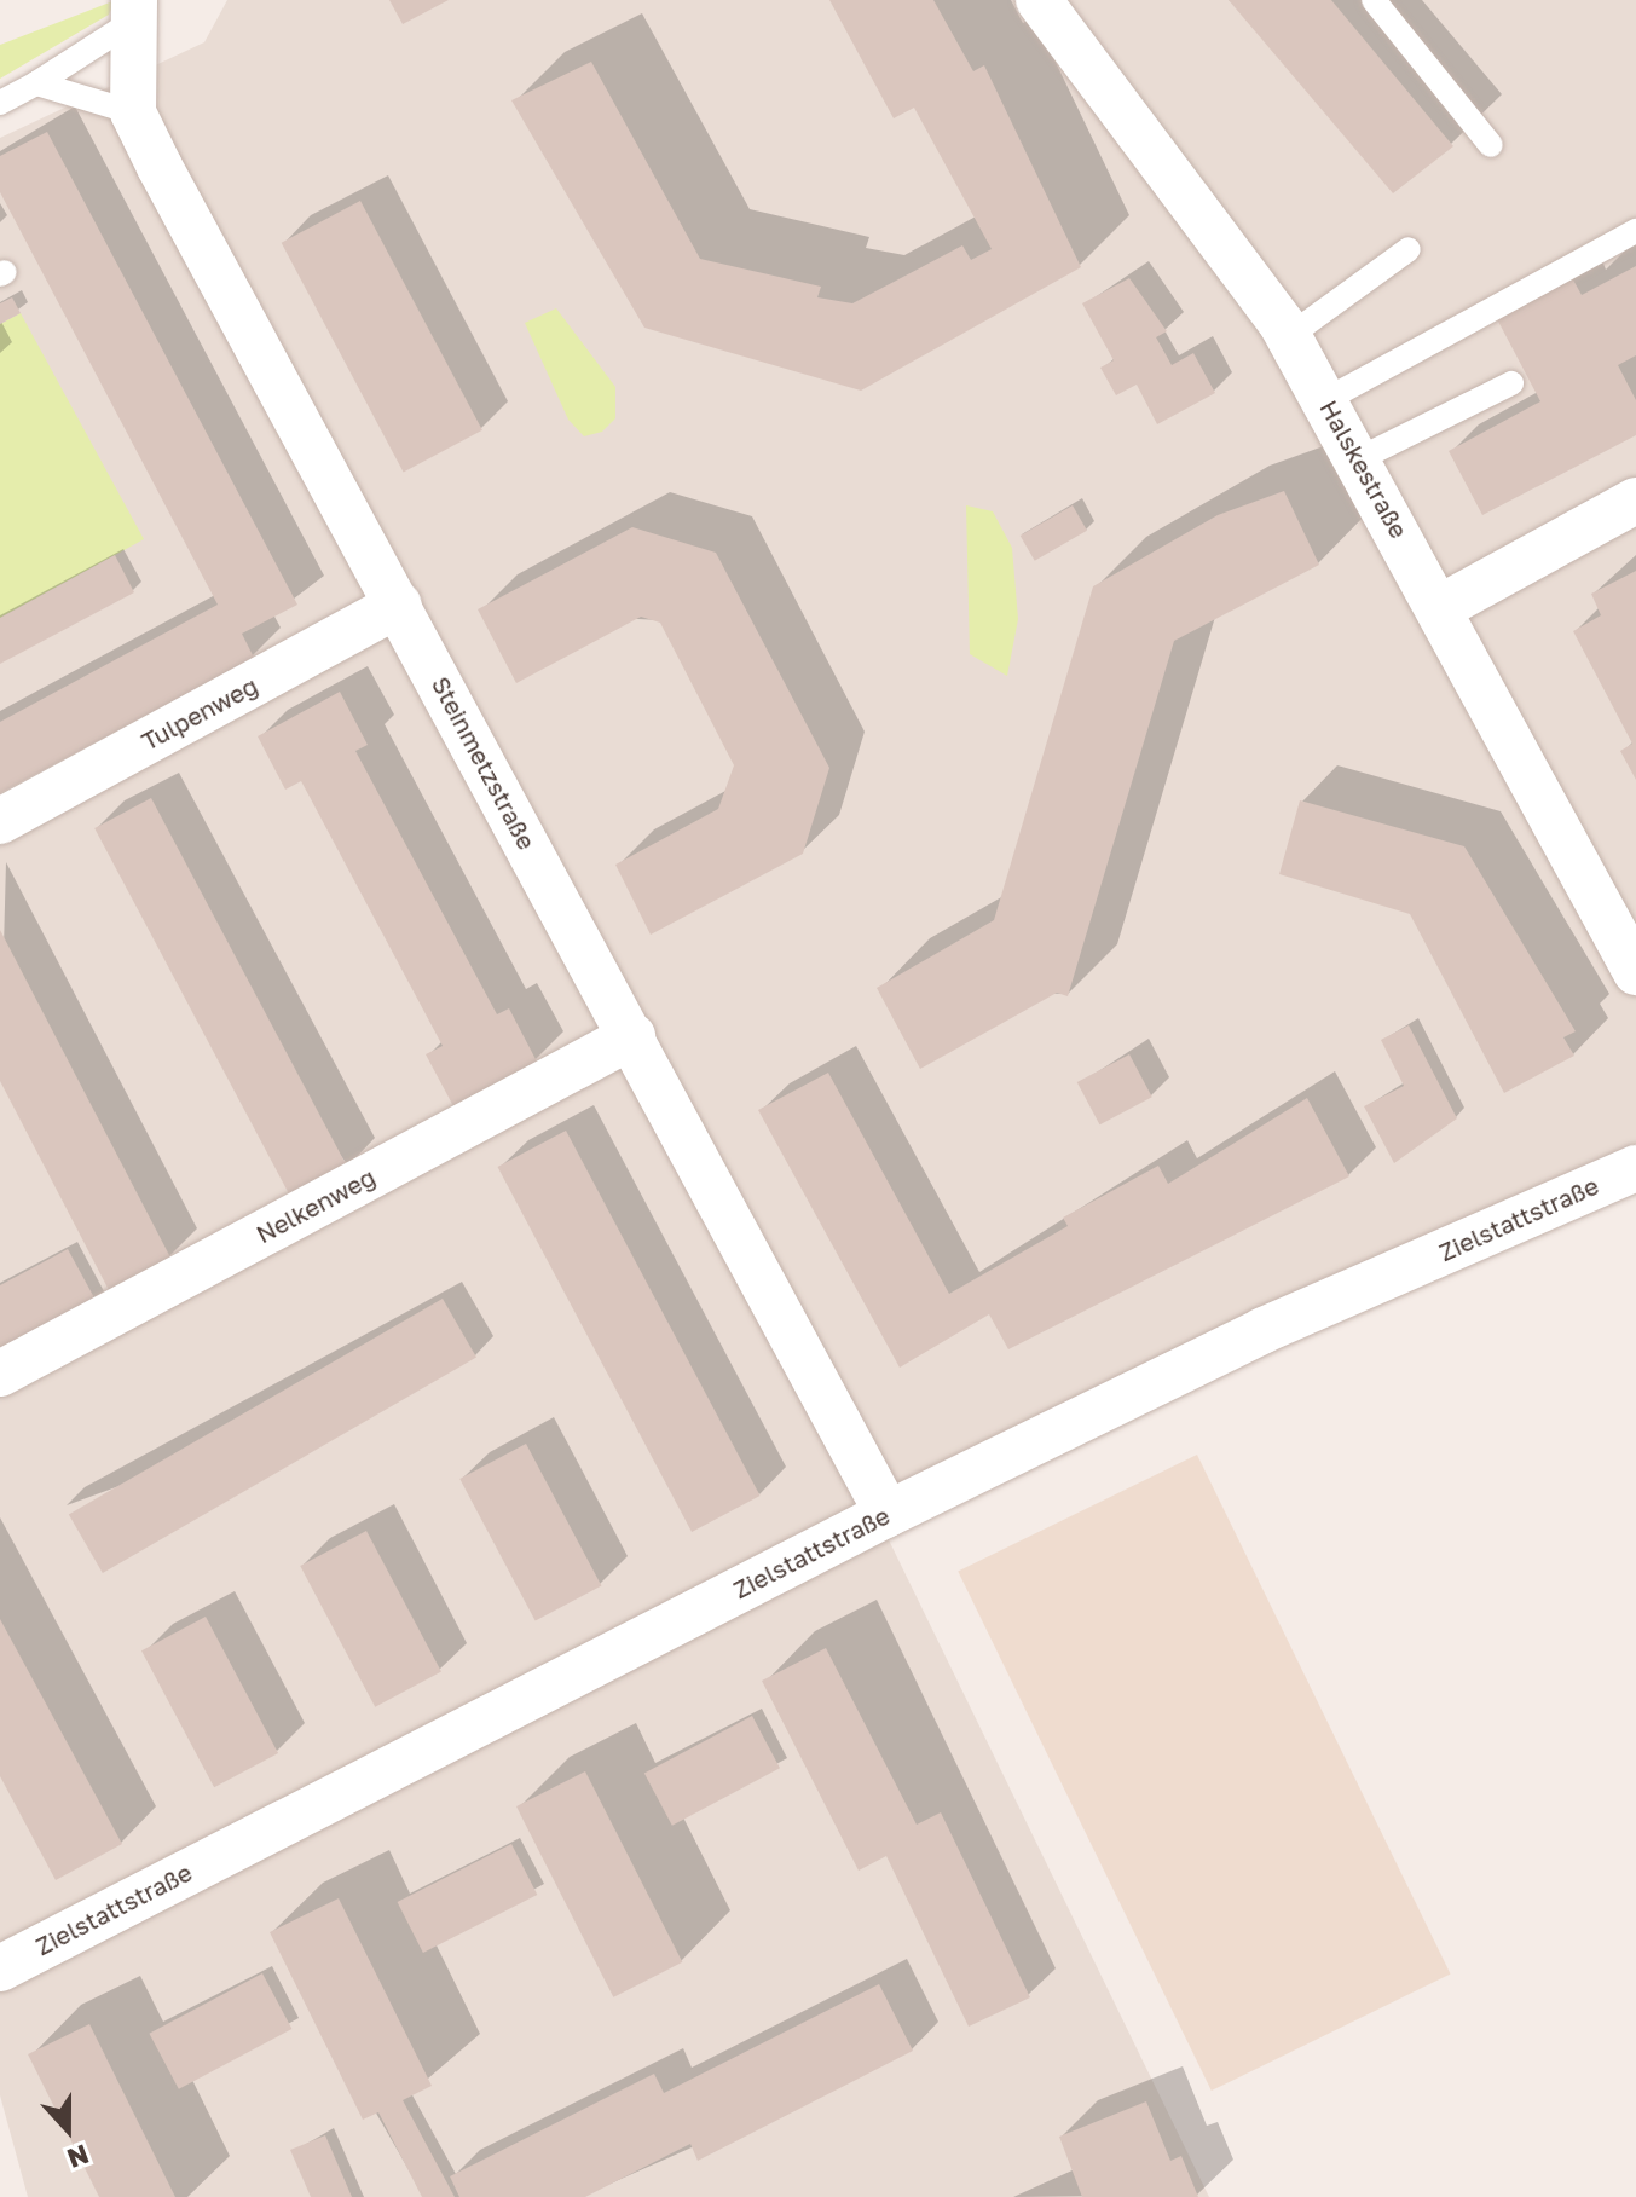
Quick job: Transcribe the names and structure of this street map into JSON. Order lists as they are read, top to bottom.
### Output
{
  "streets": {
    "street": [
      "Halskestraße",
      "Tulpenweg",
      "Steinmetzstraße",
      "Nelkenweg",
      "Zielstattstraße"
    ]
  },
  "crossings": [
    ["Tulpenweg", "Steinmetzstraße"],
    ["Steinmetzstraße", "Nelkenweg"],
    ["Steinmetzstraße", "Zielstattstraße"]
  ],
  "north": "bottom"
}
